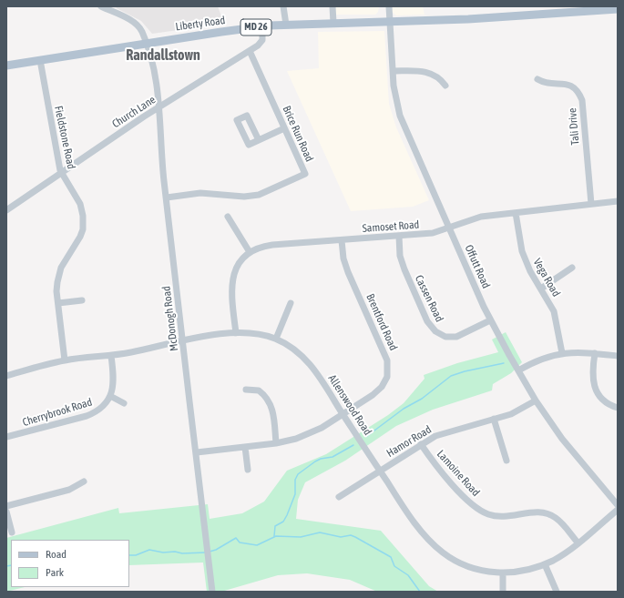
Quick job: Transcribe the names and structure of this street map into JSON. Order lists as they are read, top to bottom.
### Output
{
  "streets": {
    "main road": ["Liberty Road", "MD 26"],
    "street": [
      "Church Lane",
      "Tali Drive",
      "Brice Run Road",
      "Fieldstone Road",
      "Samoset Road",
      "Offutt Road",
      "Vega Road",
      "Cassen Road",
      "McDonogh Road",
      "Brentford Road",
      "Allenswood Road",
      "Cherrybrook Road",
      "Hamor Road",
      "Lamoine Road"
    ]
  },
  "crossings": [
    ["Liberty Road", "Church Lane"],
    ["Liberty Road", "Fieldstone Road"],
    ["Liberty Road", "Offutt Road"],
    ["Liberty Road", "McDonogh Road"],
    ["Church Lane", "Brice Run Road"],
    ["Church Lane", "Fieldstone Road"],
    ["Church Lane", "McDonogh Road"],
    ["Tali Drive", "Samoset Road"],
    ["Brice Run Road", "McDonogh Road"],
    ["Fieldstone Road", "Allenswood Road"],
    ["Samoset Road", "Offutt Road"],
    ["Samoset Road", "Vega Road"],
    ["Samoset Road", "Cassen Road"],
    ["Samoset Road", "Brentford Road"],
    ["Samoset Road", "Allenswood Road"],
    ["Offutt Road", "Cassen Road"],
    ["Offutt Road", "Hamor Road"],
    ["McDonogh Road", "Brentford Road"],
    ["McDonogh Road", "Allenswood Road"],
    ["Brentford Road", "Allenswood Road"],
    ["Allenswood Road", "Cherrybrook Road"],
    ["Allenswood Road", "Hamor Road"],
    ["Allenswood Road", "Lamoine Road"],
    ["Hamor Road", "Lamoine Road"]
  ],
  "districts": ["Randallstown"],
  "legend": ["Road", "Park"]
}
